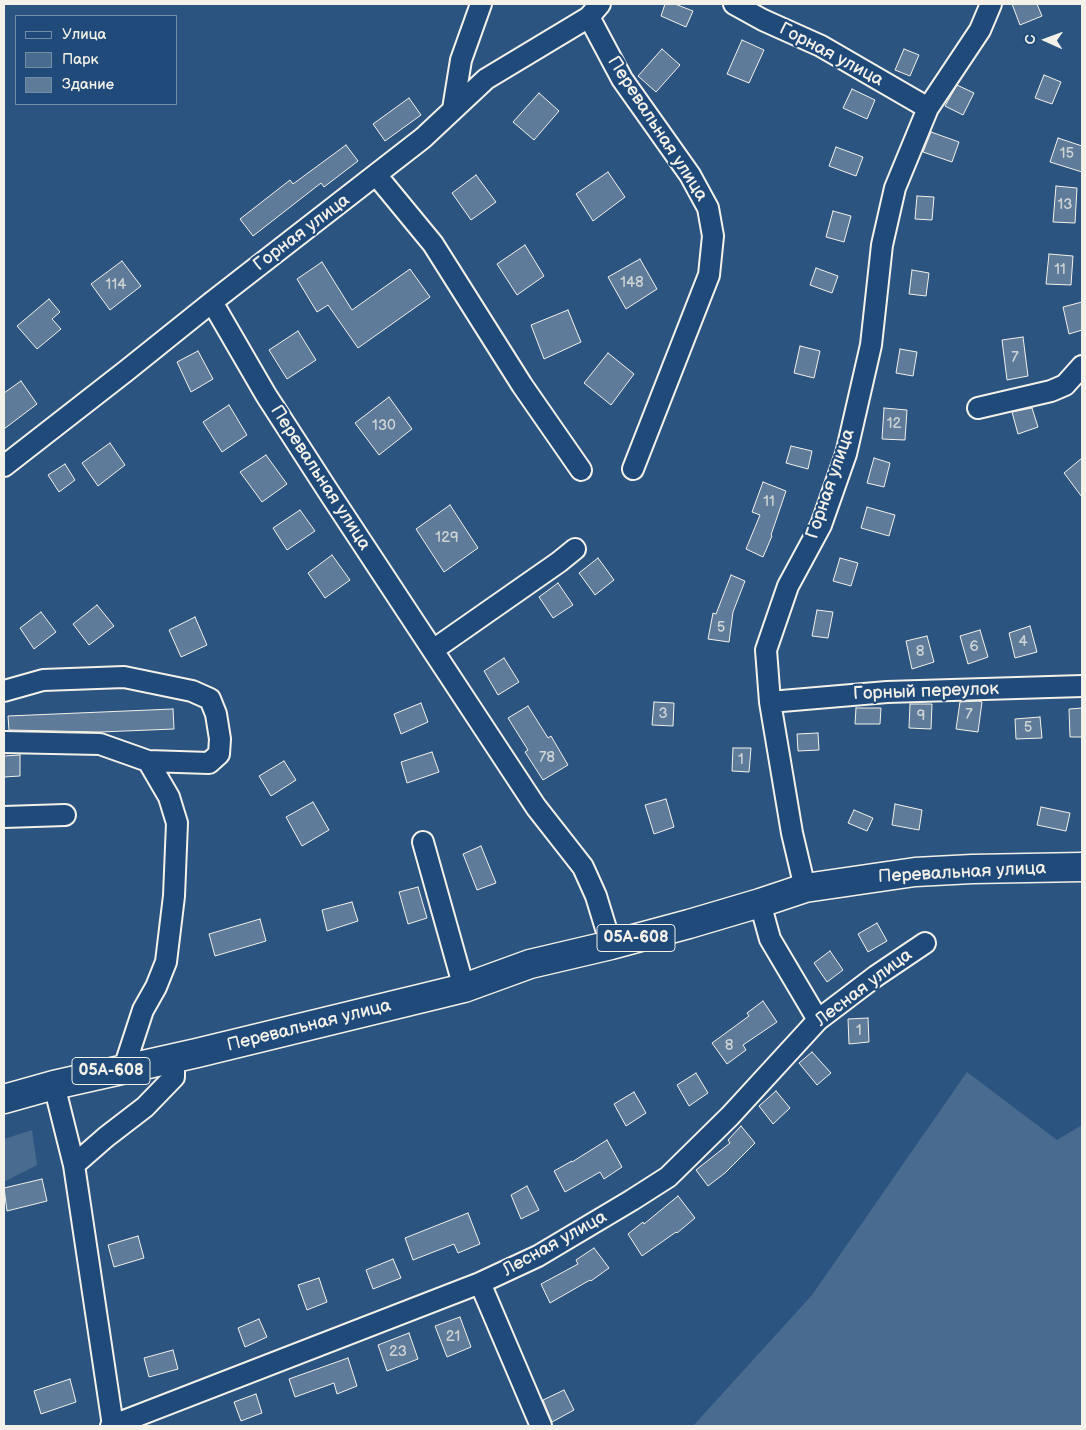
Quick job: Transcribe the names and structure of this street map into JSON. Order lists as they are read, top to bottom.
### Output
{
  "streets": {
    "highway": ["Перевальная улица", "05А-608"],
    "street": ["Горная улица", "Горный переулок", "Лесная улица"]
  },
  "crossings": [
    ["Горная улица", "Перевальная улица"],
    ["Горная улица", "Горный переулок"]
  ],
  "house_numbers": [
    "15",
    "13",
    "11",
    "148",
    "114",
    "7",
    "12",
    "130",
    "11",
    "129",
    "5",
    "4",
    "6",
    "8",
    "3",
    "7",
    "9",
    "5",
    "78",
    "1",
    "1",
    "8",
    "21",
    "23"
  ],
  "legend": ["Улица", "Парк", "Здание"],
  "north": "left"
}
